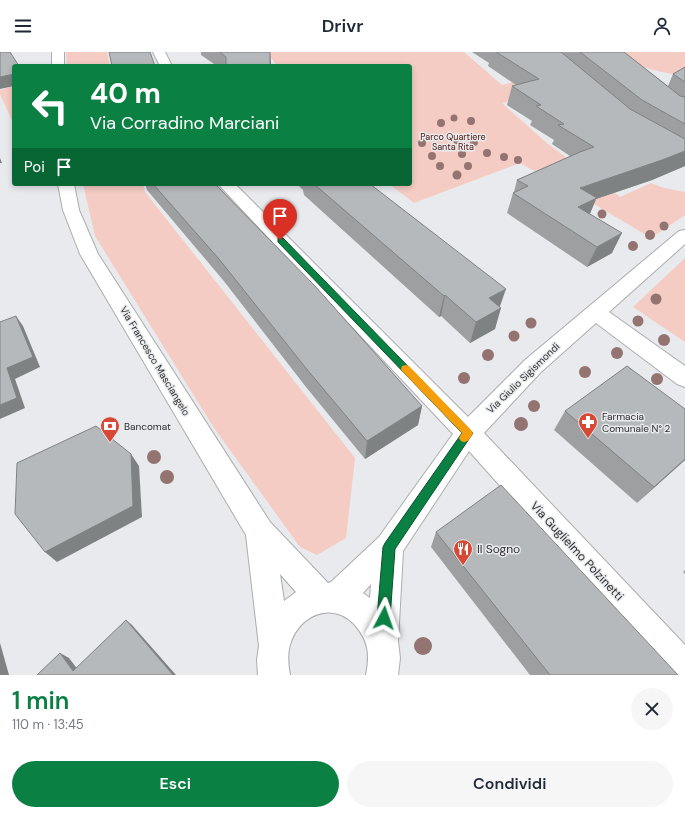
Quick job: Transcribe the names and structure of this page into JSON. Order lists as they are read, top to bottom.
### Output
{
  "streets": {
    "street": ["Via Francesco Masciangelo", "Via Giulio Sigismondi", "Via Guglielmo Polzinetti"]
  },
  "crossings": [
    ["Via Francesco Masciangelo", "Via Giulio Sigismondi"],
    ["Via Giulio Sigismondi", "Via Guglielmo Polzinetti"]
  ],
  "parks": ["Parco Quartiere Santa Rita"],
  "places": {
    "pharmacy": ["Farmacia Comunale N° 2"],
    "bank": ["Bancomat"],
    "restaurant": ["Il Sogno"]
  },
  "page": {
    "header": "Drivr",
    "turn": ["40 m", "Via Corradino Marciani"],
    "then": "Poi",
    "heading": ["1 min", "110 m · 13:45"],
    "buttons": ["Esci", "Condividi"]
  }
}
